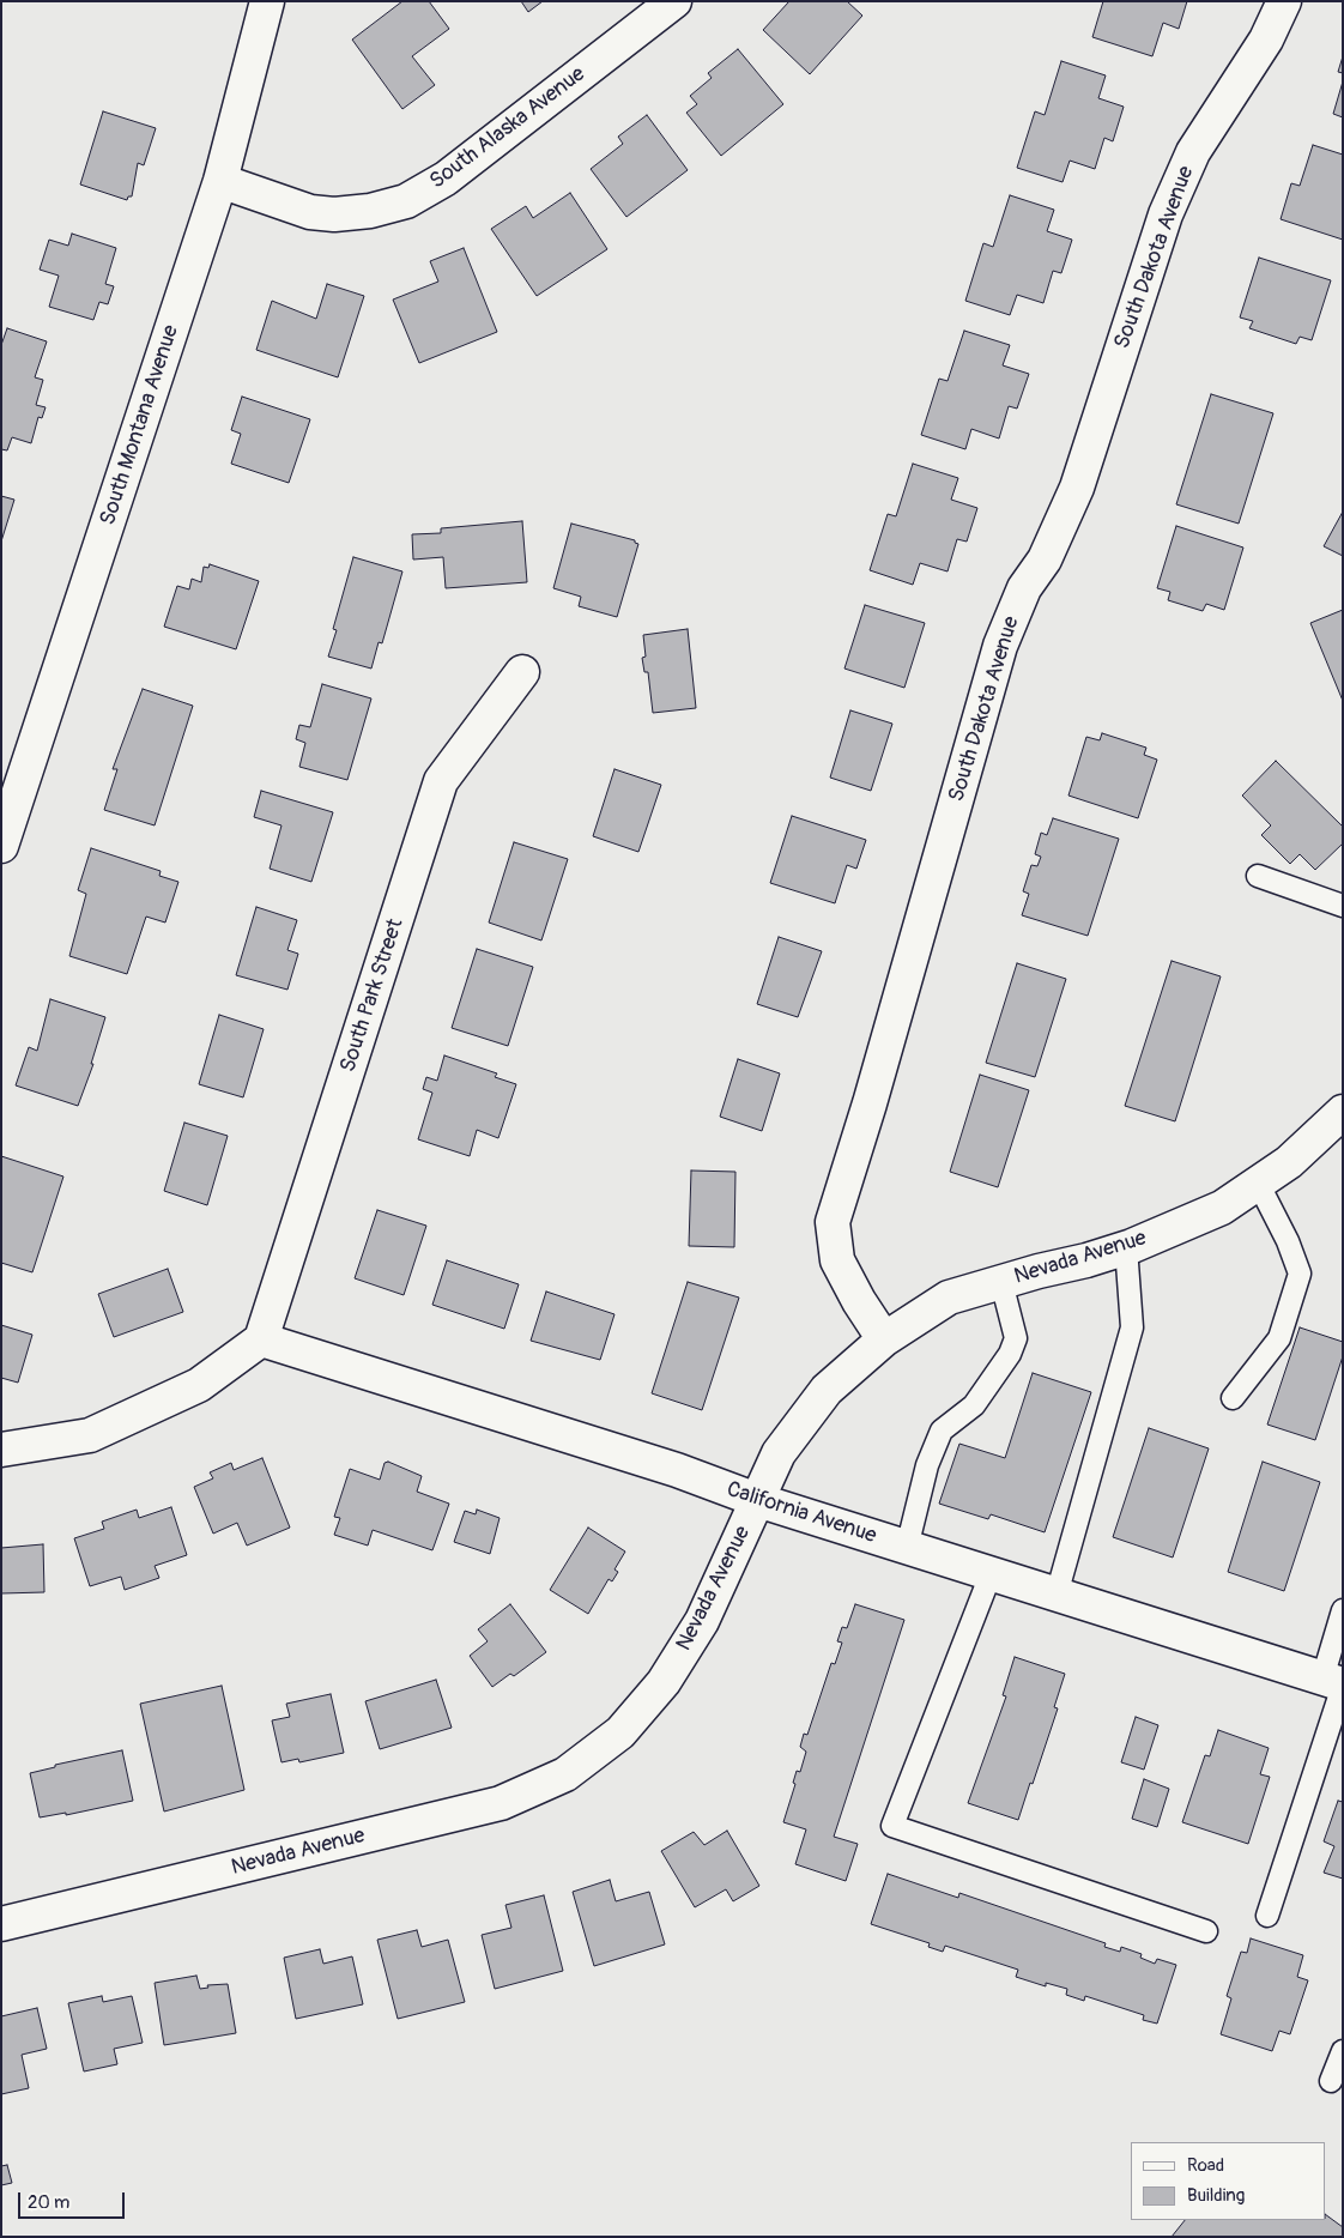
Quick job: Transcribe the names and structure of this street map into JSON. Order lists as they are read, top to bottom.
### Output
{
  "streets": {
    "street": [
      "South Alaska Avenue",
      "South Dakota Avenue",
      "South Montana Avenue",
      "South Park Street",
      "Nevada Avenue",
      "California Avenue"
    ]
  },
  "crossings": [
    ["South Alaska Avenue", "South Montana Avenue"],
    ["South Dakota Avenue", "Nevada Avenue"],
    ["South Park Street", "California Avenue"],
    ["Nevada Avenue", "California Avenue"]
  ],
  "legend": ["Road", "Building"],
  "scale_bar": "20 m"
}
